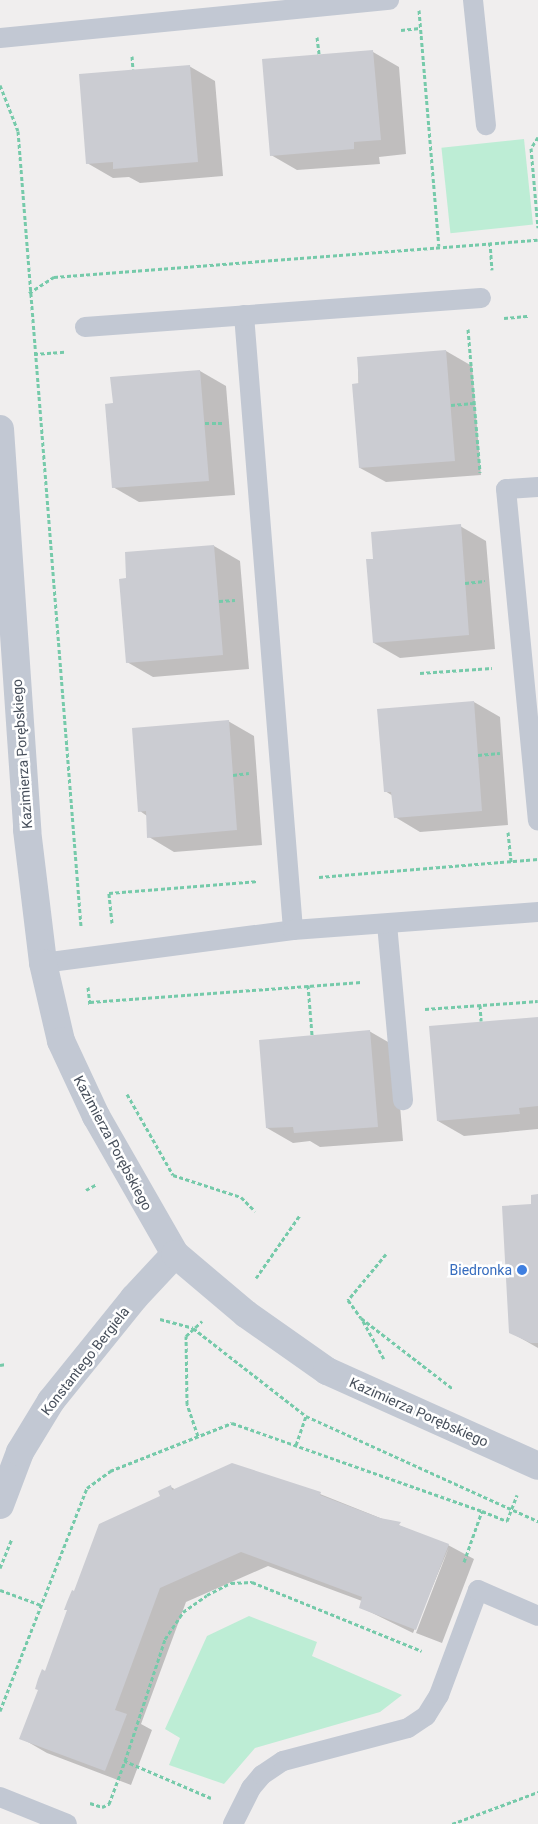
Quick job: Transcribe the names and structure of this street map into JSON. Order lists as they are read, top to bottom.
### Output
{
  "streets": {
    "street": ["Kazimierza Porębskiego", "Konstantego Bergiela"]
  },
  "crossings": [
    ["Kazimierza Porębskiego", "Konstantego Bergiela"]
  ],
  "places": ["Biedronka"]
}
